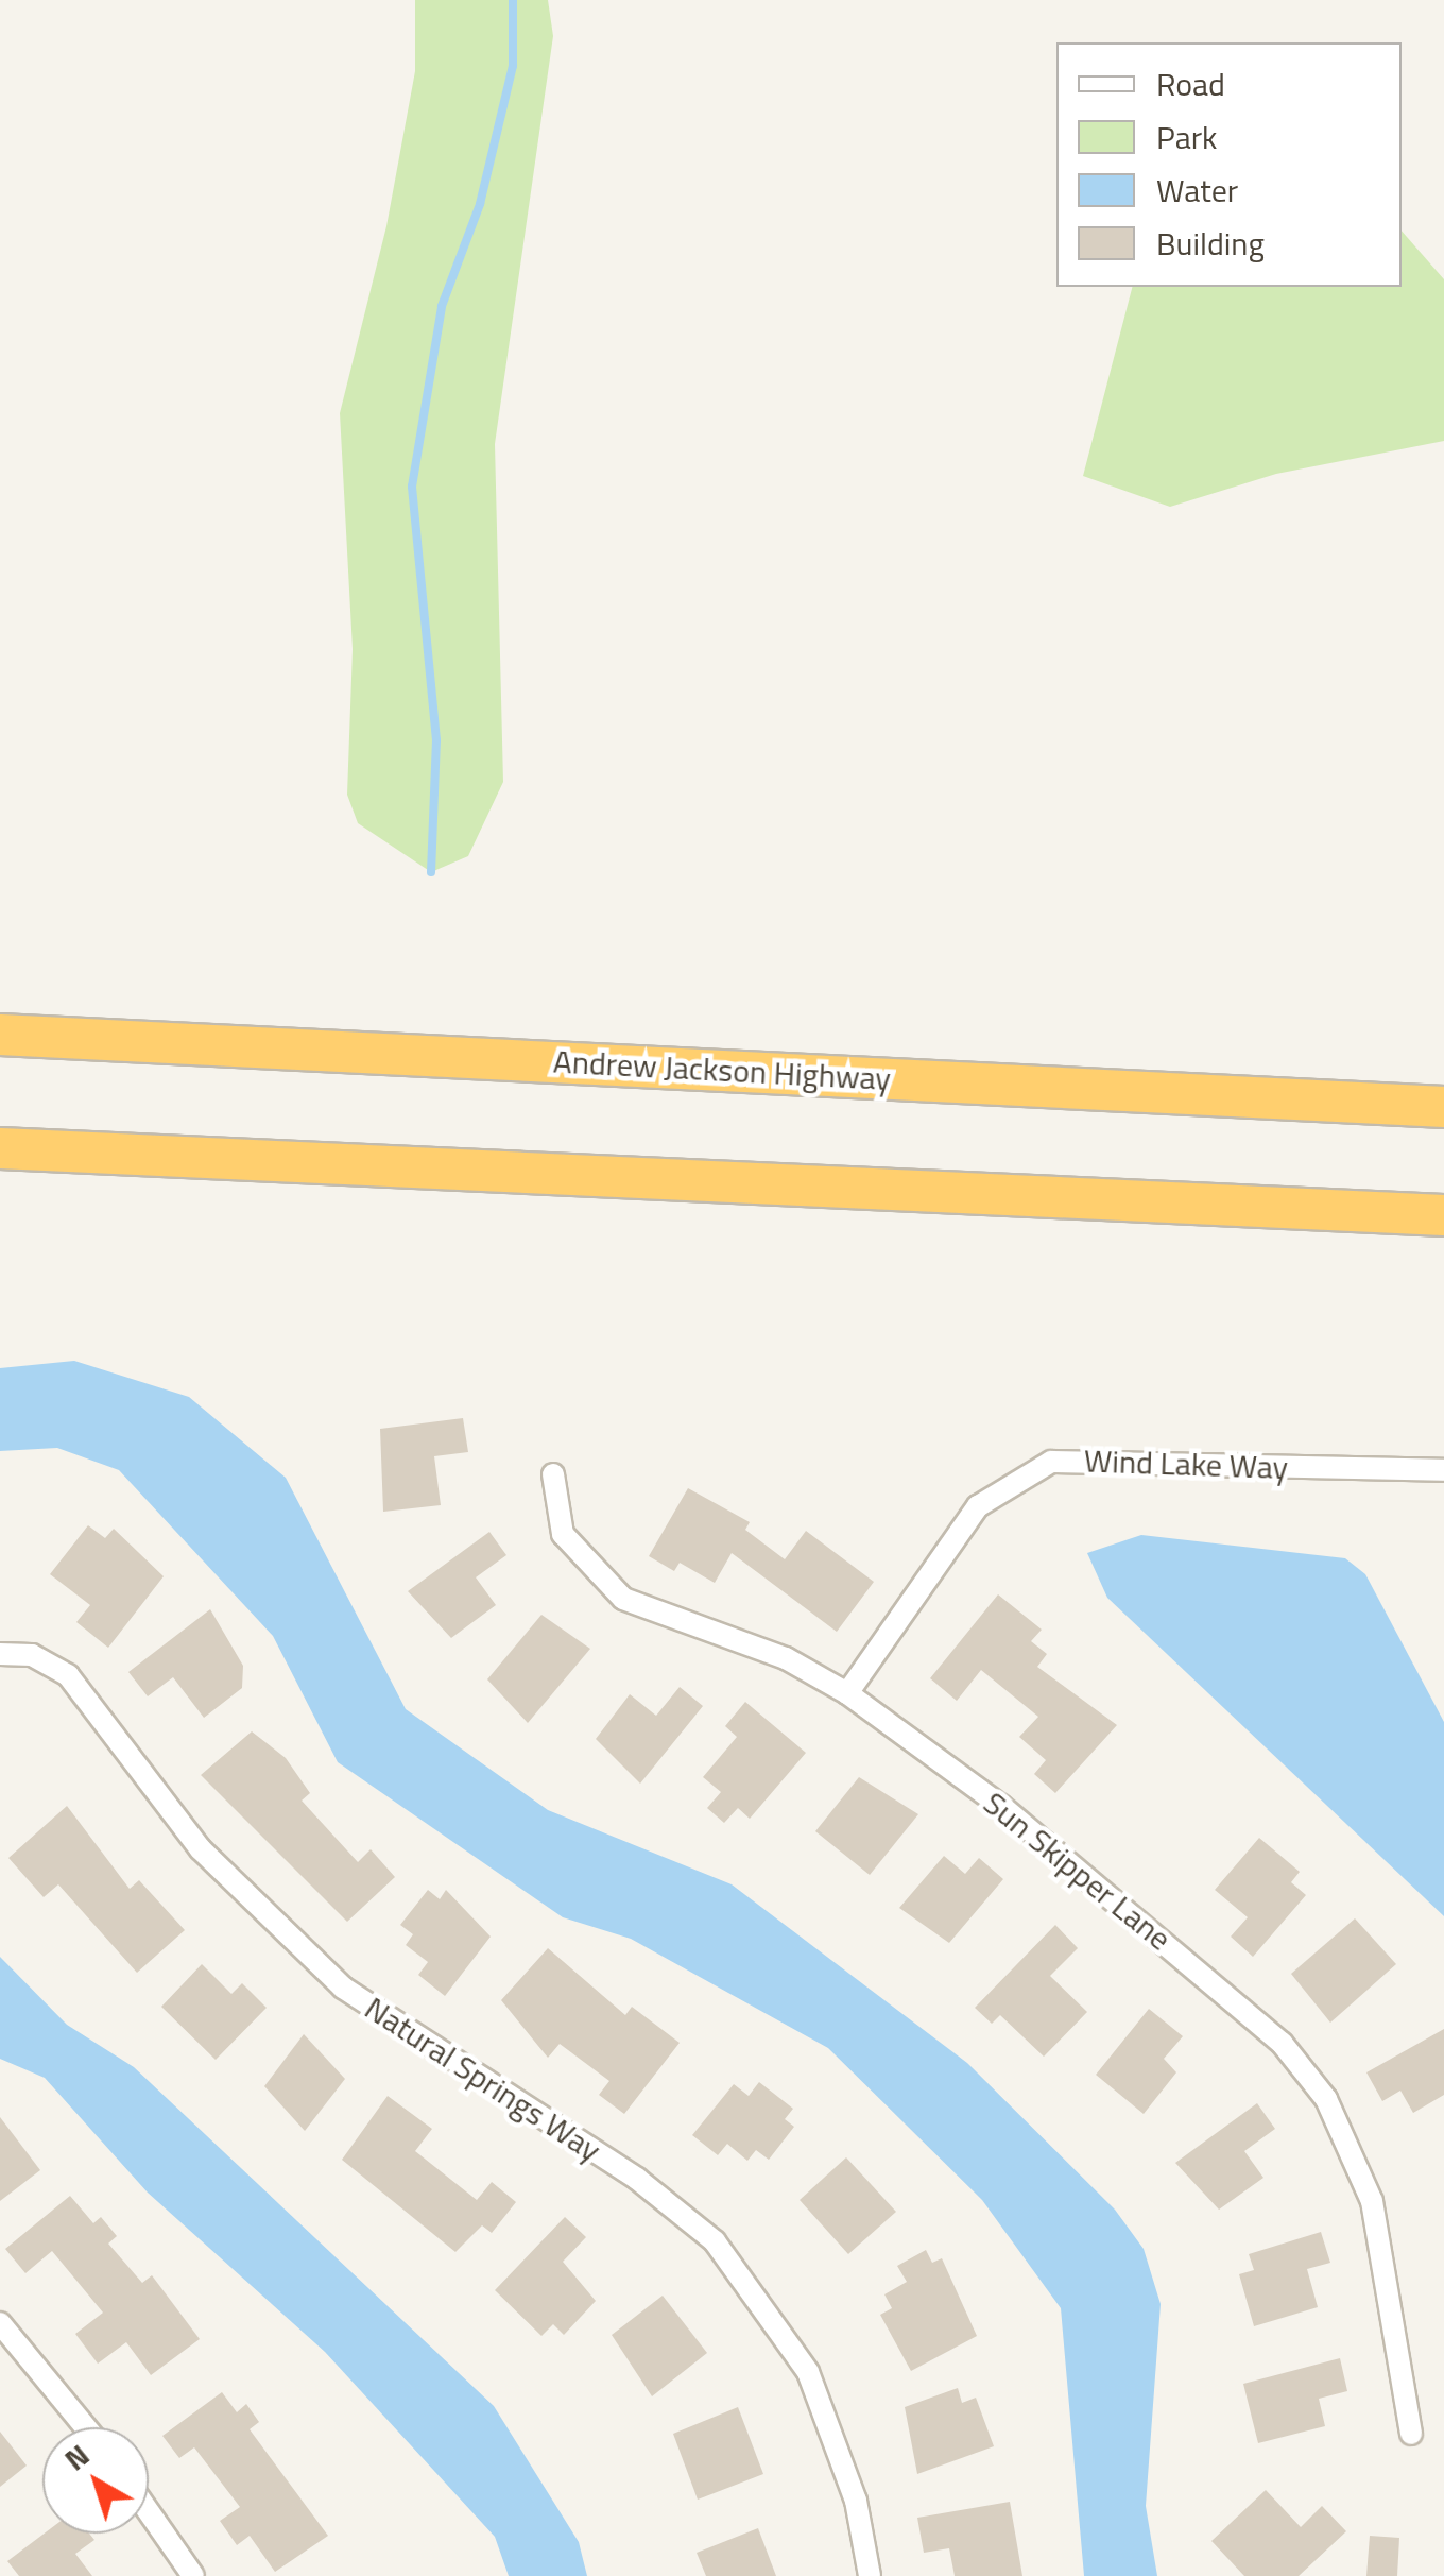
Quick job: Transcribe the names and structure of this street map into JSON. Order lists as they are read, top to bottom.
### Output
{
  "streets": {
    "highway": ["Andrew Jackson Highway"],
    "street": ["Wind Lake Way", "Sun Skipper Lane", "Natural Springs Way"]
  },
  "crossings": [
    ["Wind Lake Way", "Sun Skipper Lane"]
  ],
  "legend": [
    "Road",
    "Park",
    "Water",
    "Building"
  ],
  "north": "top left"
}
